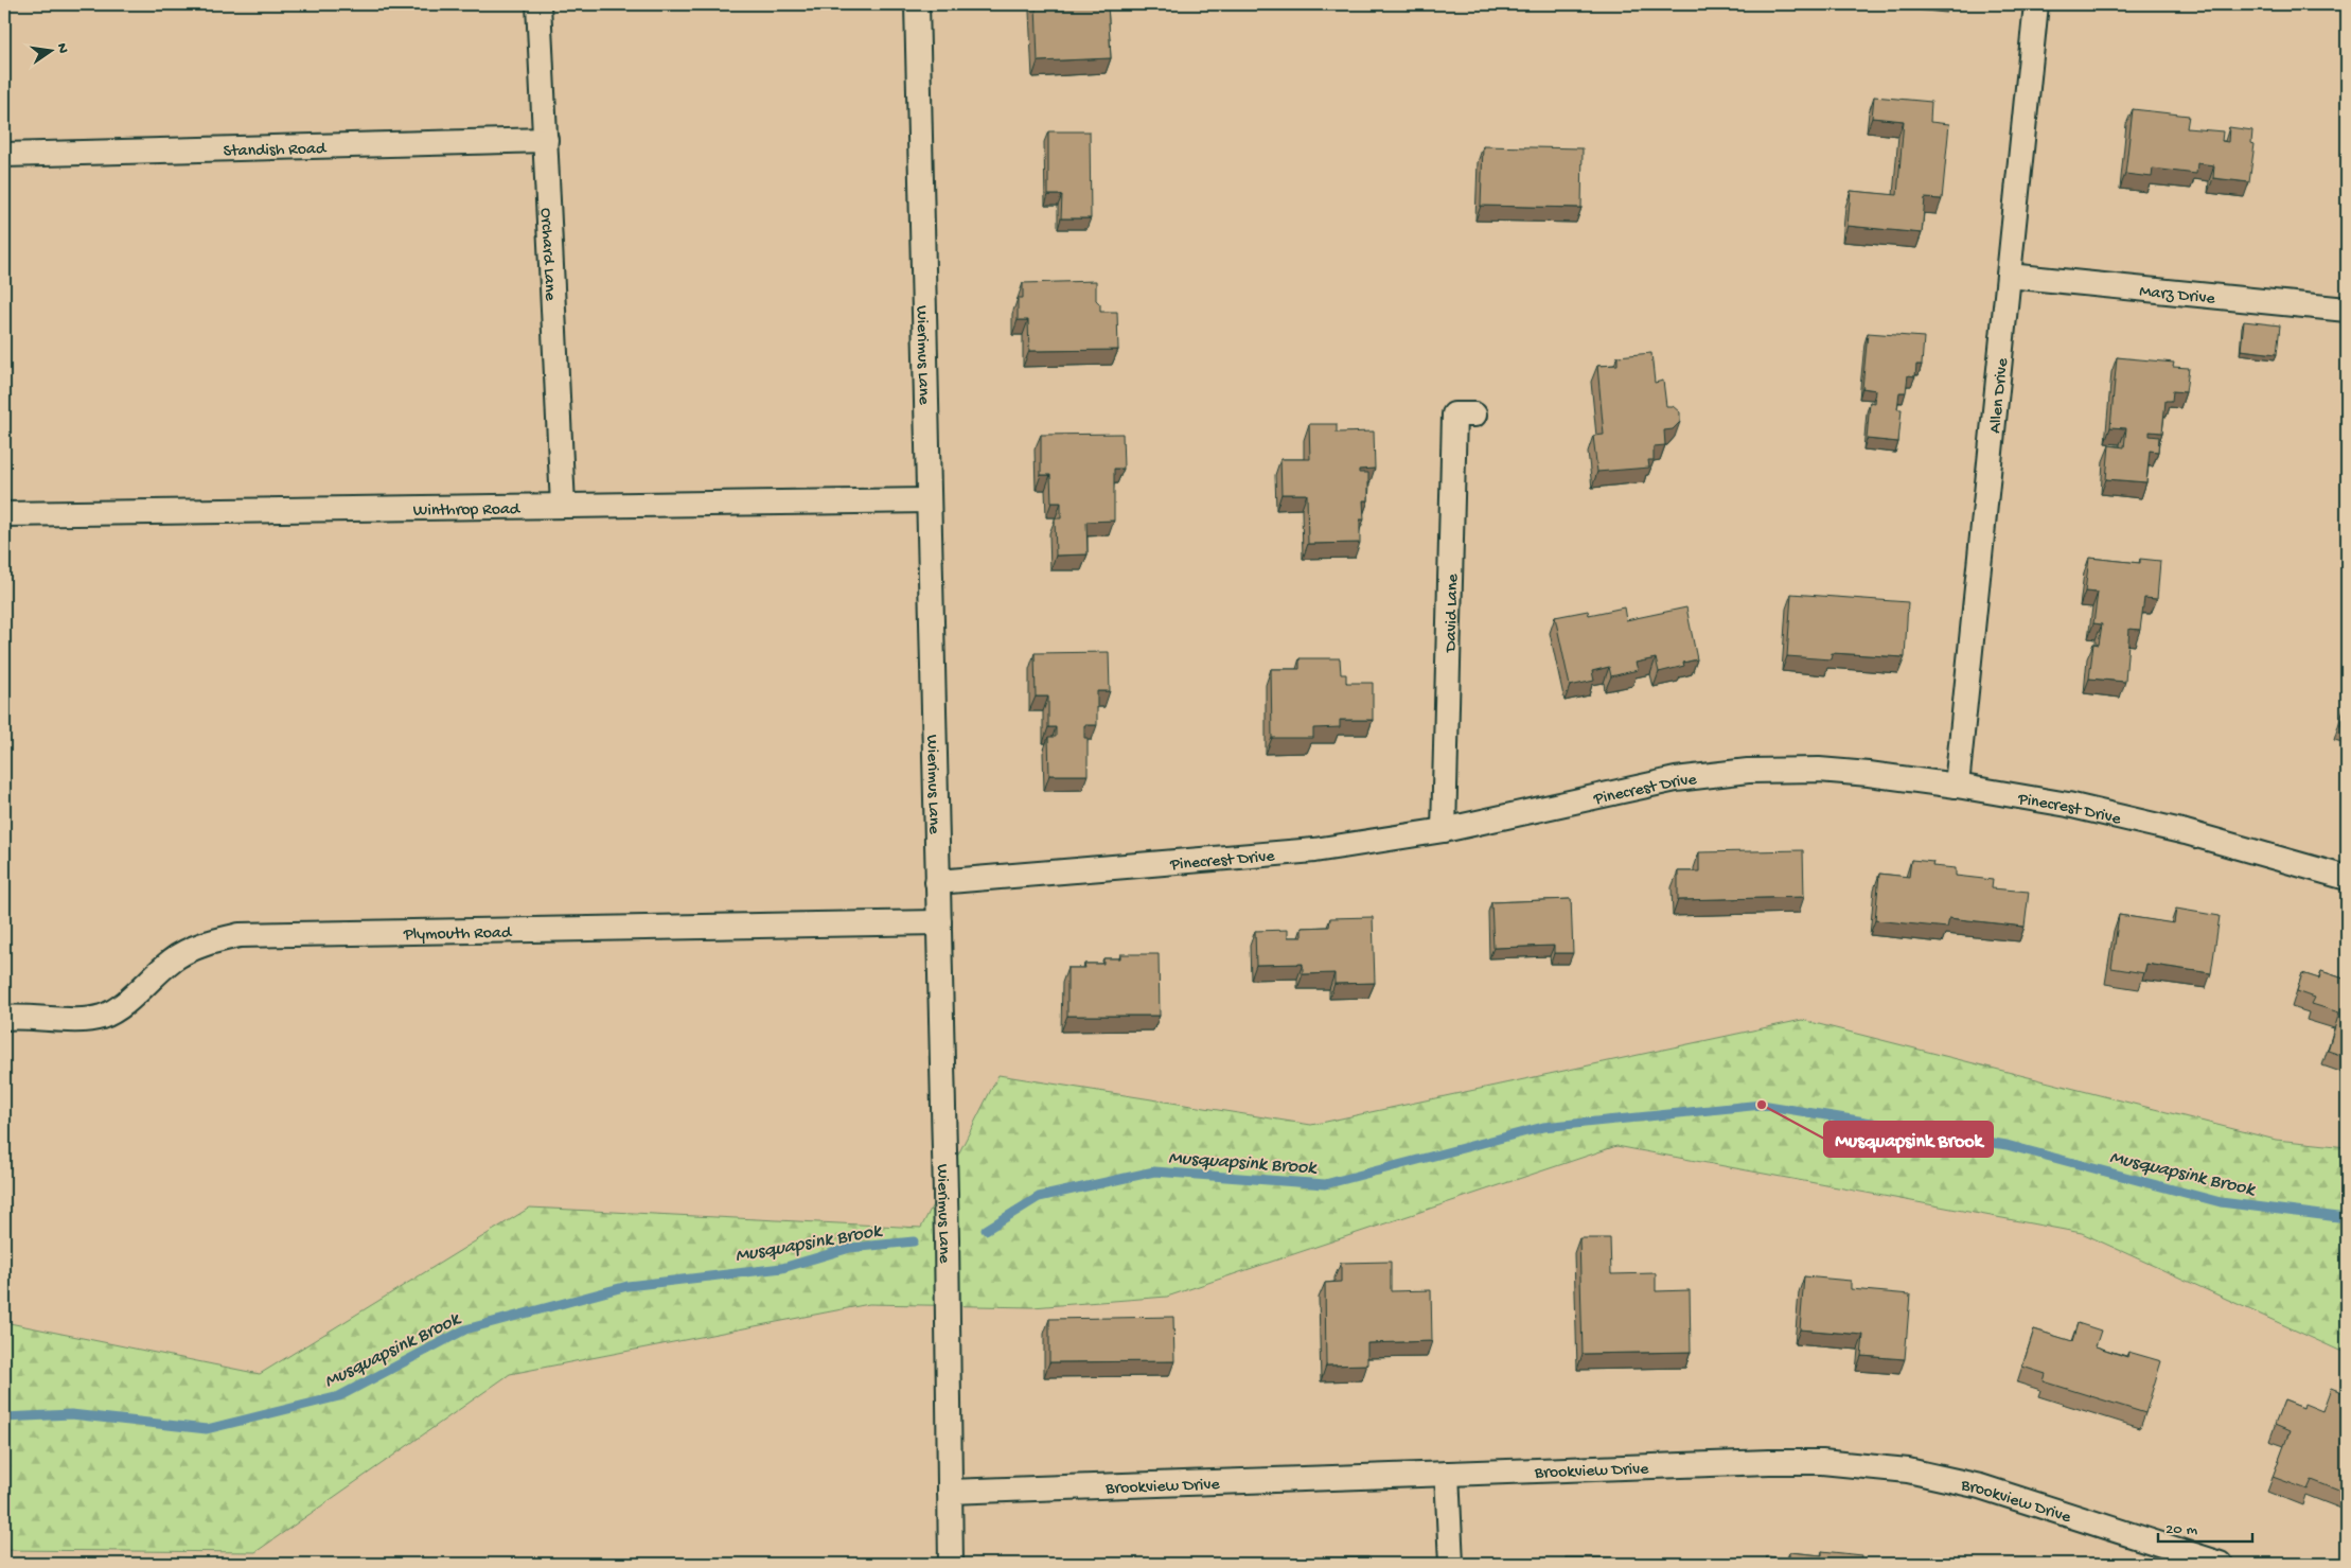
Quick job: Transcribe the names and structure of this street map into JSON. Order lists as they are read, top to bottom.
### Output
{
  "streets": {
    "street": [
      "Standish Road",
      "Orchard Lane",
      "Marz Drive",
      "Wierimus Lane",
      "Allen Drive",
      "Winthrop Road",
      "David Lane",
      "Pinecrest Drive",
      "Plymouth Road",
      "Brookview Drive"
    ]
  },
  "crossings": [
    ["Standish Road", "Orchard Lane"],
    ["Orchard Lane", "Winthrop Road"],
    ["Marz Drive", "Allen Drive"],
    ["Wierimus Lane", "Winthrop Road"],
    ["Wierimus Lane", "Pinecrest Drive"],
    ["Wierimus Lane", "Plymouth Road"],
    ["Wierimus Lane", "Brookview Drive"],
    ["Allen Drive", "Pinecrest Drive"],
    ["David Lane", "Pinecrest Drive"]
  ],
  "water": ["Musquapsink Brook"],
  "places": ["Musquapsink Brook"],
  "scale_bar": "20 m",
  "north": "right"
}
